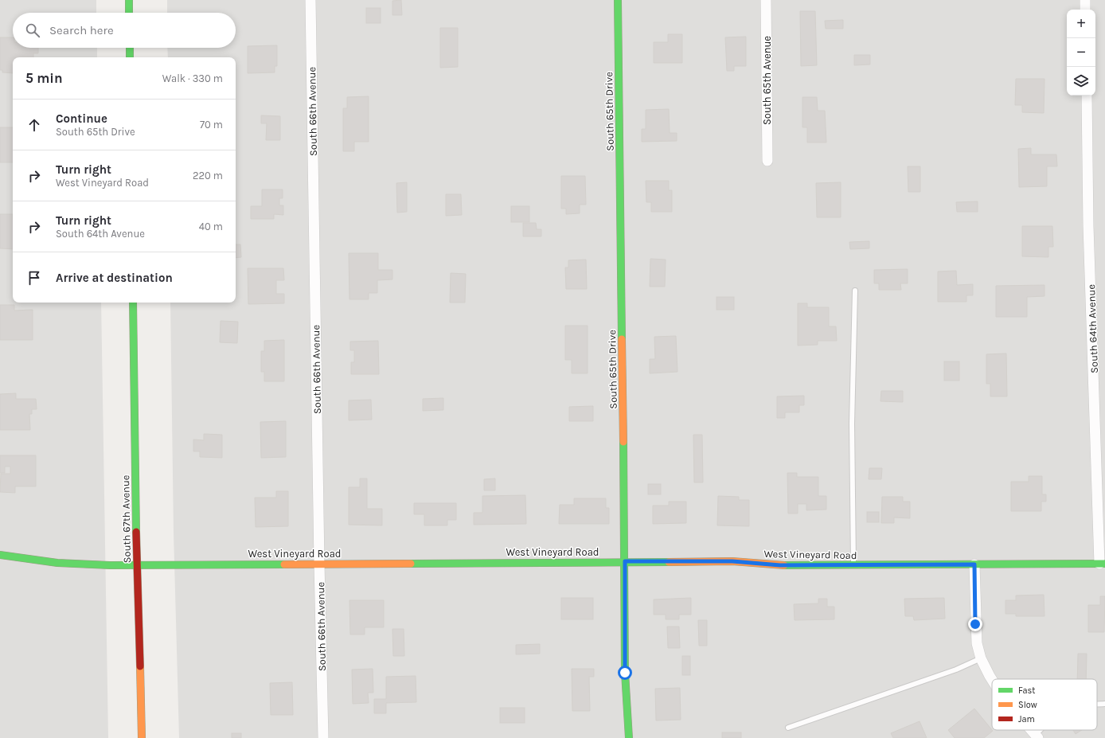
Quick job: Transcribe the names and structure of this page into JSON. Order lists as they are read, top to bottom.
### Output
{
  "streets": {
    "street": [
      "South 65th Avenue",
      "South 66th Avenue",
      "South 65th Drive",
      "South 64th Avenue",
      "South 67th Avenue",
      "West Vineyard Road"
    ]
  },
  "crossings": [
    ["South 66th Avenue", "West Vineyard Road"],
    ["South 65th Drive", "West Vineyard Road"],
    ["South 64th Avenue", "West Vineyard Road"],
    ["South 67th Avenue", "West Vineyard Road"]
  ],
  "legend": ["Fast", "Slow", "Jam"],
  "page": {
    "map_buttons": ["+", "−"],
    "search": "Search here",
    "heading": ["5 min", "Walk · 330 m"],
    "list": [
      ["Continue", "South 65th Drive", "70 m"],
      ["Turn right", "West Vineyard Road", "220 m"],
      ["Turn right", "South 64th Avenue", "40 m"],
      "Arrive at destination"
    ]
  }
}
